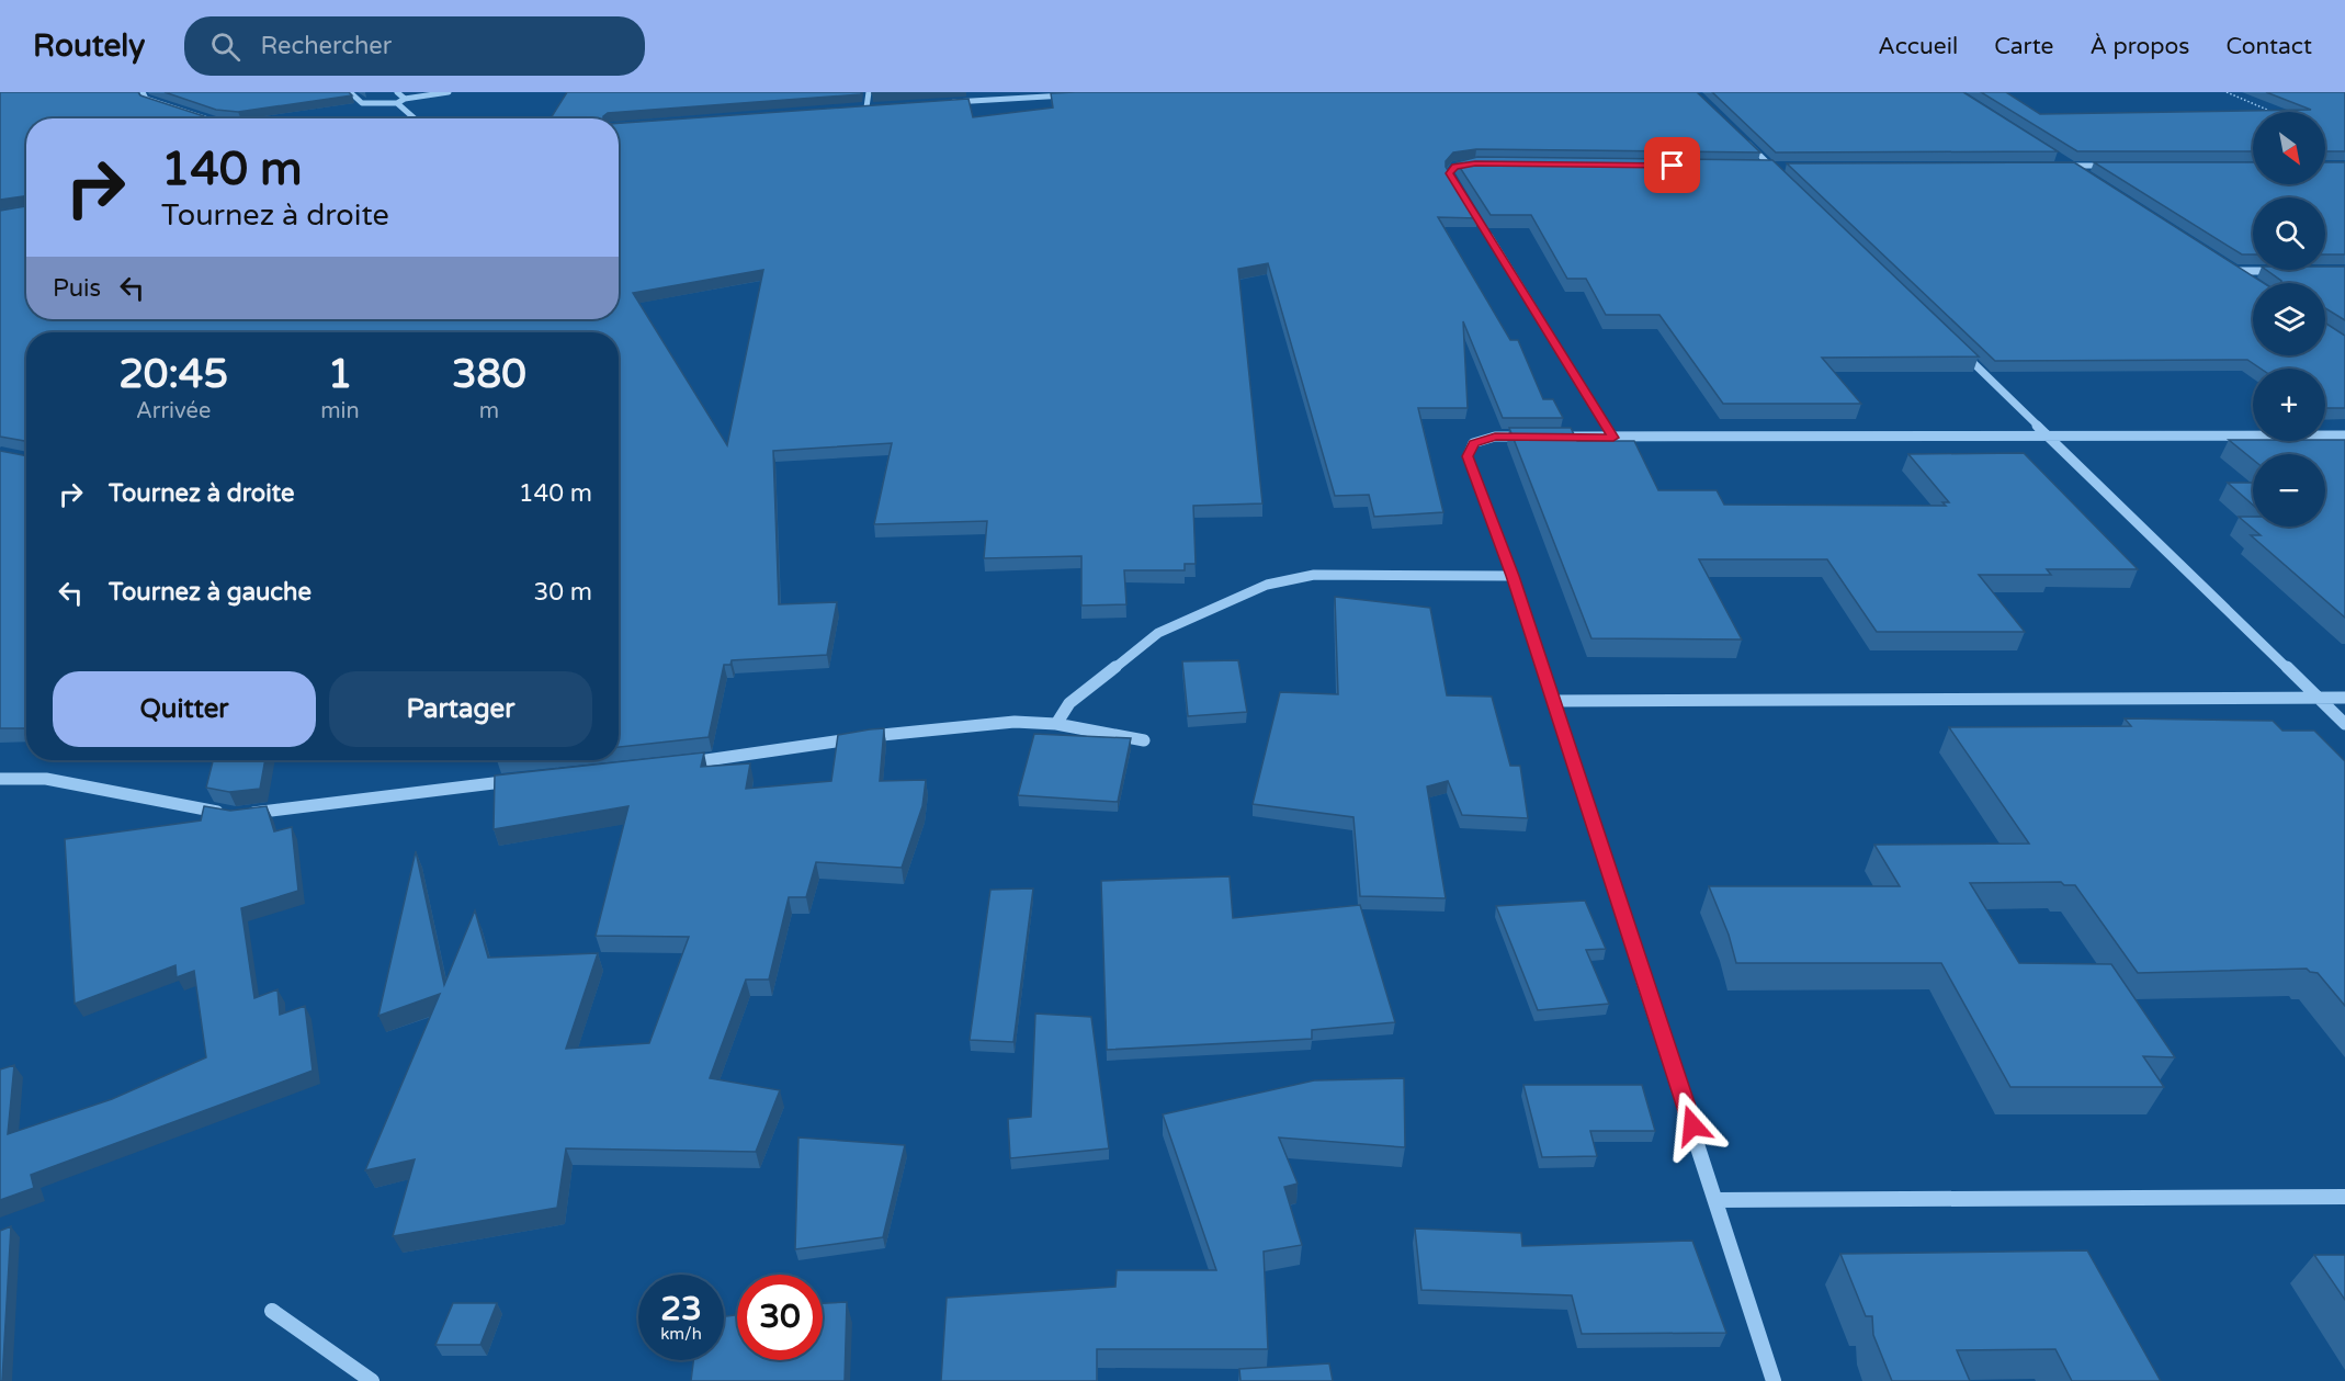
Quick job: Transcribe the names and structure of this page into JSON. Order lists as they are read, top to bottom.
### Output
{
  "north": "bottom right",
  "page": {
    "header": "Routely",
    "search": "Rechercher",
    "nav": [
      "Accueil",
      "Carte",
      "À propos",
      "Contact"
    ],
    "map_buttons": ["+", "−"],
    "turn": ["140 m", "Tournez à droite"],
    "then": "Puis",
    "eta": [
      "20:45",
      "Arrivée",
      "1",
      "min",
      "380",
      "m"
    ],
    "list": [
      {
        "name": "Tournez à droite",
        "value": "140 m"
      },
      {
        "name": "Tournez à gauche",
        "value": "30 m"
      }
    ],
    "buttons": ["Quitter", "Partager"],
    "speed": "23 km/h",
    "limit": "30"
  }
}
